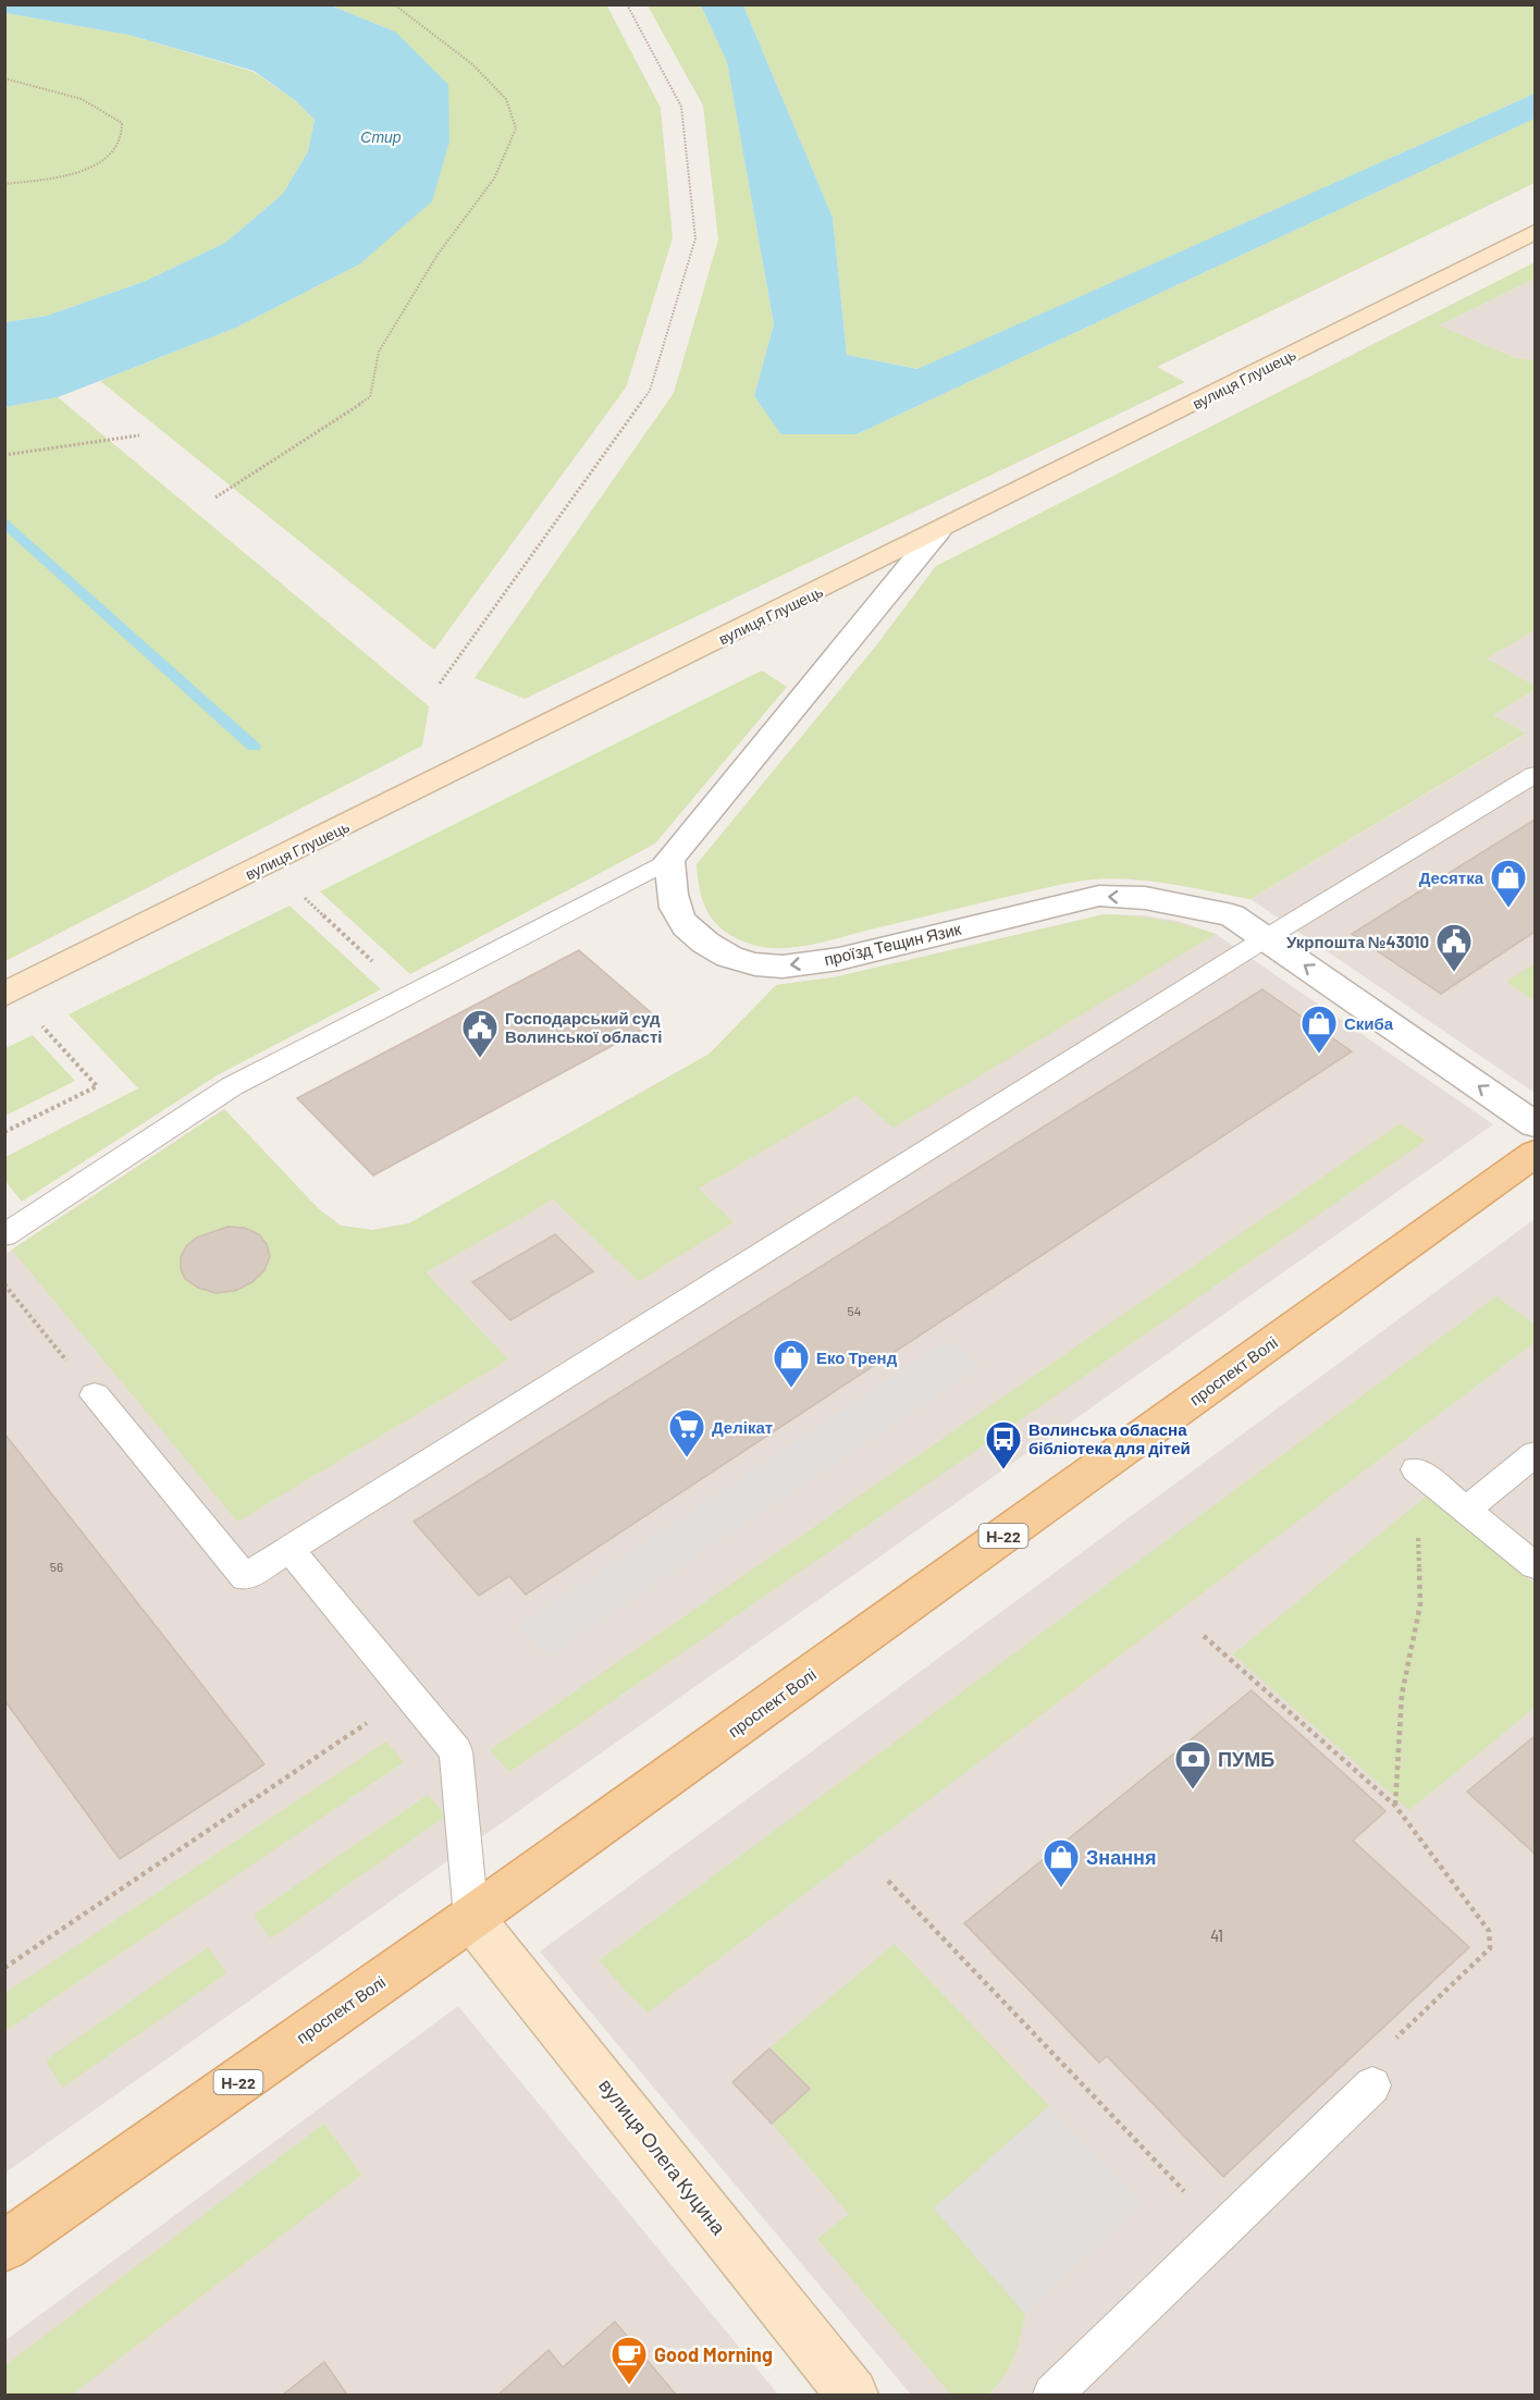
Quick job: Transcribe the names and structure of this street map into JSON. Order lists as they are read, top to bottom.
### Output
{
  "streets": {
    "main road": ["проспект Волі", "Н-22"],
    "street": ["вулиця Глушець", "проїзд Тещин Язик", "вулиця Олега Куцина"]
  },
  "crossings": [
    ["проспект Волі", "вулиця Олега Куцина"]
  ],
  "one_way": ["проїзд Тещин Язик"],
  "water": ["Стир"],
  "places": {
    "shop": [
      "Десятка",
      "Скиба",
      "Еко Тренд",
      "Знання"
    ],
    "public building": ["Укрпошта №43010", "Господарський суд Волинської області"],
    "supermarket": ["Делікат"],
    "bus stop": ["Волинська обласна бібліотека для дітей"],
    "bank": ["ПУМБ"],
    "cafe": ["Good Morning"]
  },
  "house_numbers": ["54", "56", "41"]
}
